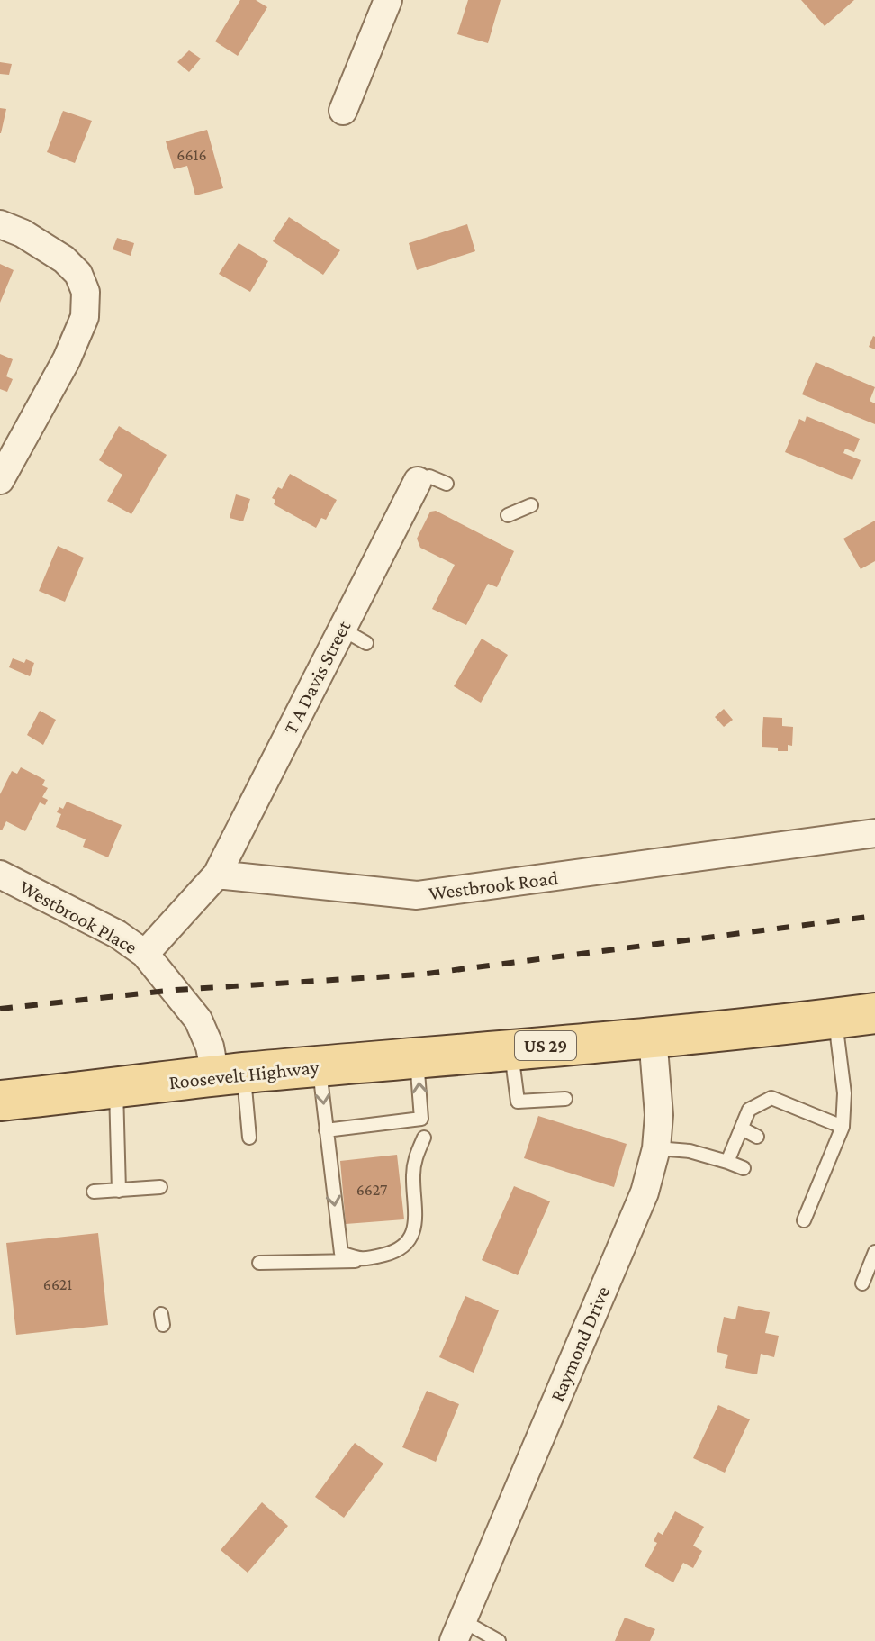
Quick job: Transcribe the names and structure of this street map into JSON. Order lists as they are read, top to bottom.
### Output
{
  "streets": {
    "main road": ["US 29", "Roosevelt Highway"],
    "street": [
      "T A Davis Street",
      "Westbrook Road",
      "Westbrook Place",
      "Raymond Drive"
    ]
  },
  "crossings": [
    ["T A Davis Street", "Westbrook Road"],
    ["Westbrook Place", "Roosevelt Highway"],
    ["Roosevelt Highway", "Raymond Drive"]
  ],
  "house_numbers": ["6616", "6627", "6621"]
}
